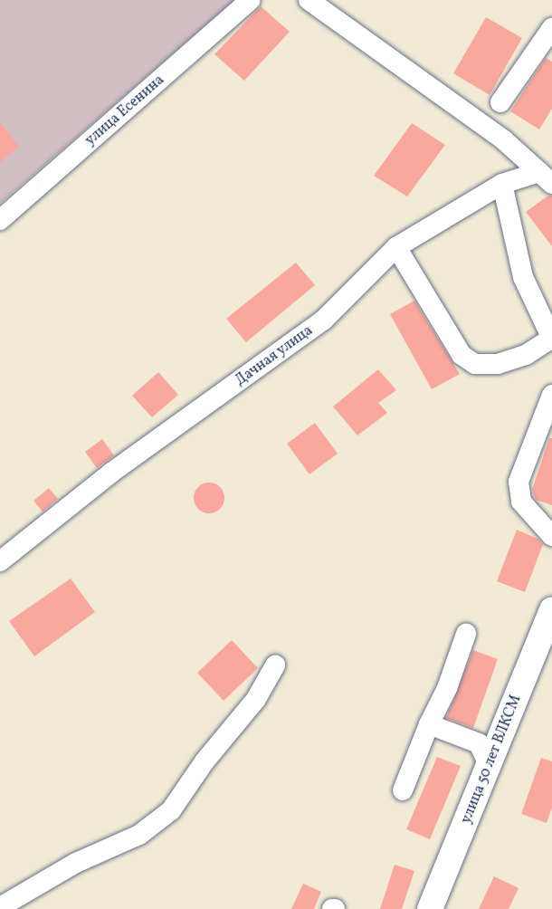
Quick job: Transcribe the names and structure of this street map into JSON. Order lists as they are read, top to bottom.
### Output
{
  "streets": {
    "main road": ["улица 50 лет ВЛКСМ"],
    "street": ["улица Есенина", "Дачная улица"]
  }
}
